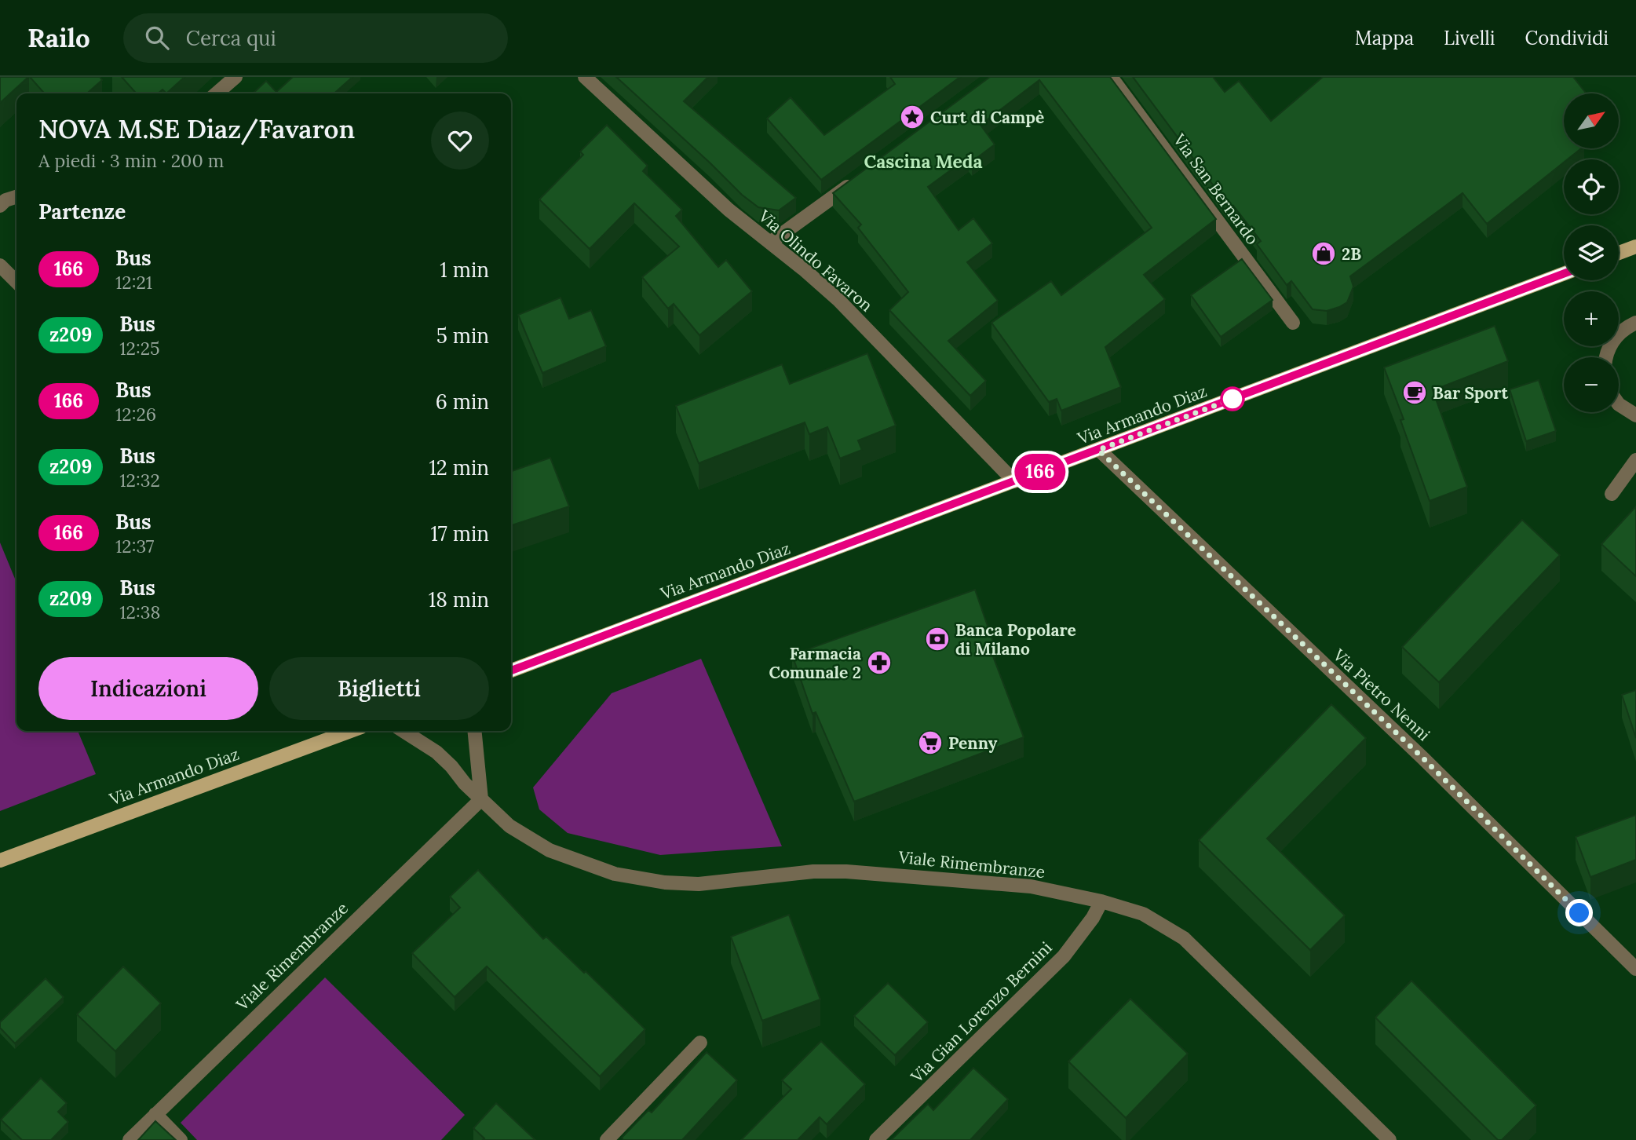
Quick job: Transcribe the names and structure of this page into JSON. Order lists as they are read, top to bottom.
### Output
{
  "streets": {
    "main road": ["Via Armando Diaz"],
    "street": [
      "Via San Bernardo",
      "Via Olindo Favaron",
      "Via Pietro Nenni",
      "Viale Rimembranze",
      "Via Gian Lorenzo Bernini"
    ]
  },
  "crossings": [
    ["Via Olindo Favaron", "Via Armando Diaz"],
    ["Via Armando Diaz", "Via Pietro Nenni"],
    ["Viale Rimembranze", "Via Gian Lorenzo Bernini"]
  ],
  "districts": ["Cascina Meda"],
  "places": {
    "place": ["Curt di Campè"],
    "shop": ["2B"],
    "cafe": ["Bar Sport"],
    "bank": ["Banca Popolare di Milano"],
    "pharmacy": ["Farmacia Comunale 2"],
    "supermarket": ["Penny"]
  },
  "lines": ["bus line 166"],
  "north": "top right",
  "page": {
    "header": "Railo",
    "search": "Cerca qui",
    "nav": ["Mappa", "Livelli", "Condividi"],
    "on_map": "166",
    "map_buttons": ["+", "−"],
    "heading": [
      ["NOVA M.SE Diaz/Favaron", "A piedi · 3 min · 200 m"],
      "Partenze"
    ],
    "list": [
      {
        "mark": "166",
        "name": "Bus",
        "note": "12:21",
        "value": "1 min"
      },
      {
        "mark": "z209",
        "name": "Bus",
        "note": "12:25",
        "value": "5 min"
      },
      {
        "mark": "166",
        "name": "Bus",
        "note": "12:26",
        "value": "6 min"
      },
      {
        "mark": "z209",
        "name": "Bus",
        "note": "12:32",
        "value": "12 min"
      },
      {
        "mark": "166",
        "name": "Bus",
        "note": "12:37",
        "value": "17 min"
      },
      {
        "mark": "z209",
        "name": "Bus",
        "note": "12:38",
        "value": "18 min"
      }
    ],
    "buttons": ["Indicazioni", "Biglietti"]
  }
}
